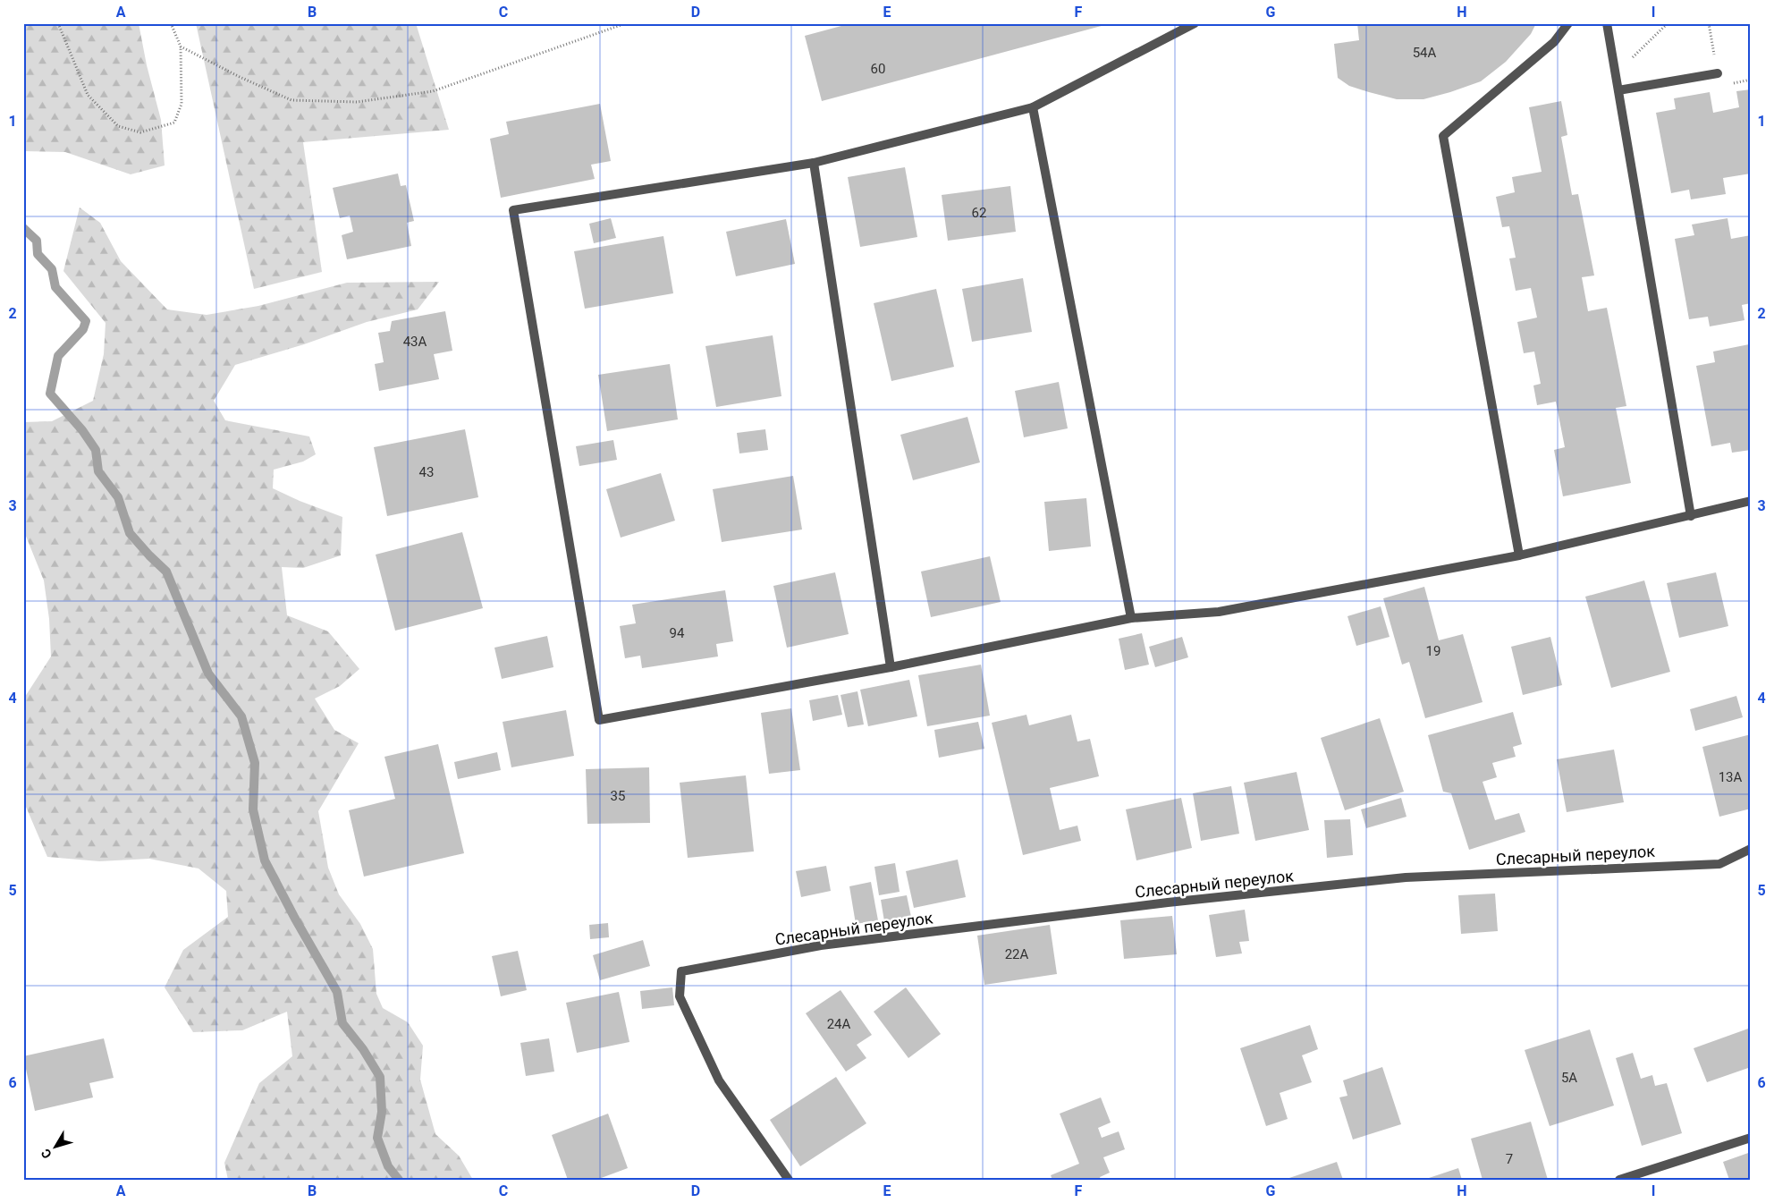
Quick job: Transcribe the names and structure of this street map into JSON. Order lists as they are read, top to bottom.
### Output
{
  "streets": {
    "street": ["Слесарный переулок"]
  },
  "house_numbers": [
    "54А",
    "60",
    "62",
    "43А",
    "43",
    "94",
    "19",
    "13А",
    "35",
    "22А",
    "24А",
    "5А",
    "7"
  ],
  "north": "bottom left",
  "grid": {
    "columns": [
      "A",
      "B",
      "C",
      "D",
      "E",
      "F",
      "G",
      "H",
      "I"
    ],
    "rows": [
      "1",
      "2",
      "3",
      "4",
      "5",
      "6"
    ]
  }
}
